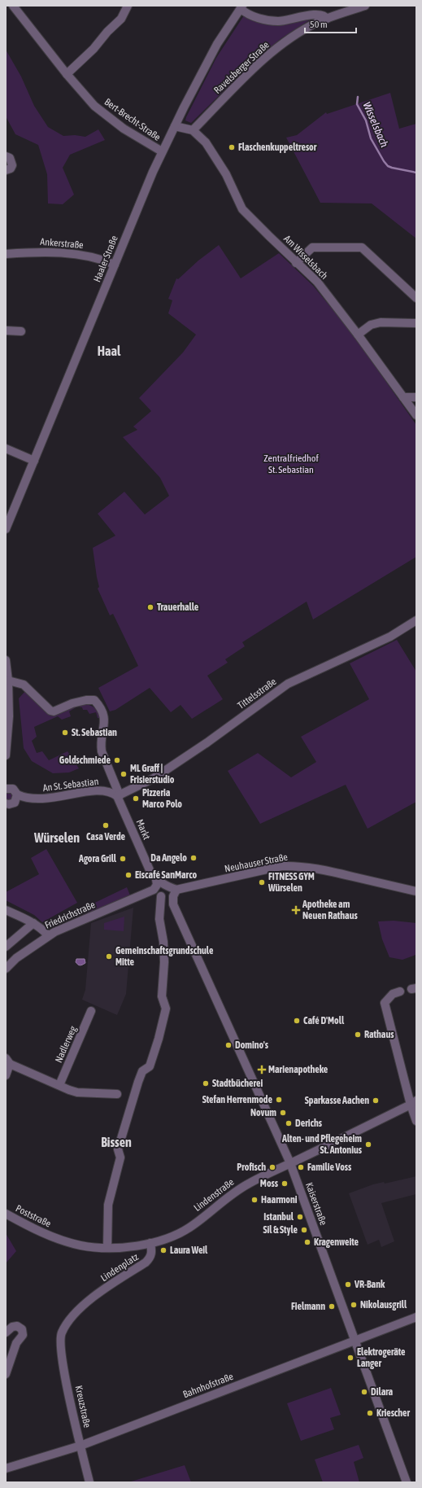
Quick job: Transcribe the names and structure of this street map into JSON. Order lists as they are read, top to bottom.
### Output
{
  "streets": {
    "street": [
      "Ravelsberger Straße",
      "Bert-Brecht-Straße",
      "Ankerstraße",
      "Am Wisselsbach",
      "Haaler Straße",
      "Tittelsstraße",
      "An St. Sebastian",
      "Markt",
      "Neuhauser Straße",
      "Friedrichstraße",
      "Nadlerweg",
      "Lindenstraße",
      "Kaiserstraße",
      "Poststraße",
      "Lindenplatz",
      "Bahnhofstraße",
      "Kreuzstraße"
    ]
  },
  "crossings": [
    ["Ravelsberger Straße", "Am Wisselsbach"],
    ["Bert-Brecht-Straße", "Haaler Straße"],
    ["Ankerstraße", "Haaler Straße"],
    ["Tittelsstraße", "An St. Sebastian"],
    ["Tittelsstraße", "Markt"],
    ["An St. Sebastian", "Markt"],
    ["Markt", "Neuhauser Straße"],
    ["Lindenstraße", "Kaiserstraße"],
    ["Lindenstraße", "Lindenplatz"],
    ["Kaiserstraße", "Bahnhofstraße"],
    ["Poststraße", "Lindenplatz"],
    ["Lindenplatz", "Kreuzstraße"],
    ["Bahnhofstraße", "Kreuzstraße"]
  ],
  "districts": ["Haal", "Würselen", "Bissen"],
  "water": ["Wisselsbach"],
  "parks": ["Zentralfriedhof St. Sebastian"],
  "places": {
    "other": [
      "Flaschenkuppeltresor",
      "Trauerhalle",
      "St. Sebastian",
      "Goldschmiede",
      "ML Graff | Frisierstudio",
      "Pizzeria Marco Polo",
      "Casa Verde",
      "Da Angelo",
      "Agora Grill",
      "Eiscafé SanMarco",
      "FITNESS GYM Würselen",
      "Gemeinschaftsgrundschule Mitte",
      "Café D'Moll",
      "Rathaus",
      "Domino's",
      "Stadtbücherei",
      "Stefan Herrenmode",
      "Sparkasse Aachen",
      "Novum",
      "Derichs",
      "Alten- und Pflegeheim St. Antonius",
      "Profisch",
      "Familie Voss",
      "Moss",
      "Haarmoni",
      "Istanbul",
      "Sil & Style",
      "Kragenweite",
      "Laura Weil",
      "VR-Bank",
      "Nikolausgrill",
      "Fielmann",
      "Elektrogeräte Langer",
      "Dilara",
      "Kriescher"
    ],
    "health": ["Apotheke am Neuen Rathaus", "Marienapotheke"]
  },
  "scale_bar": "50 m"
}
